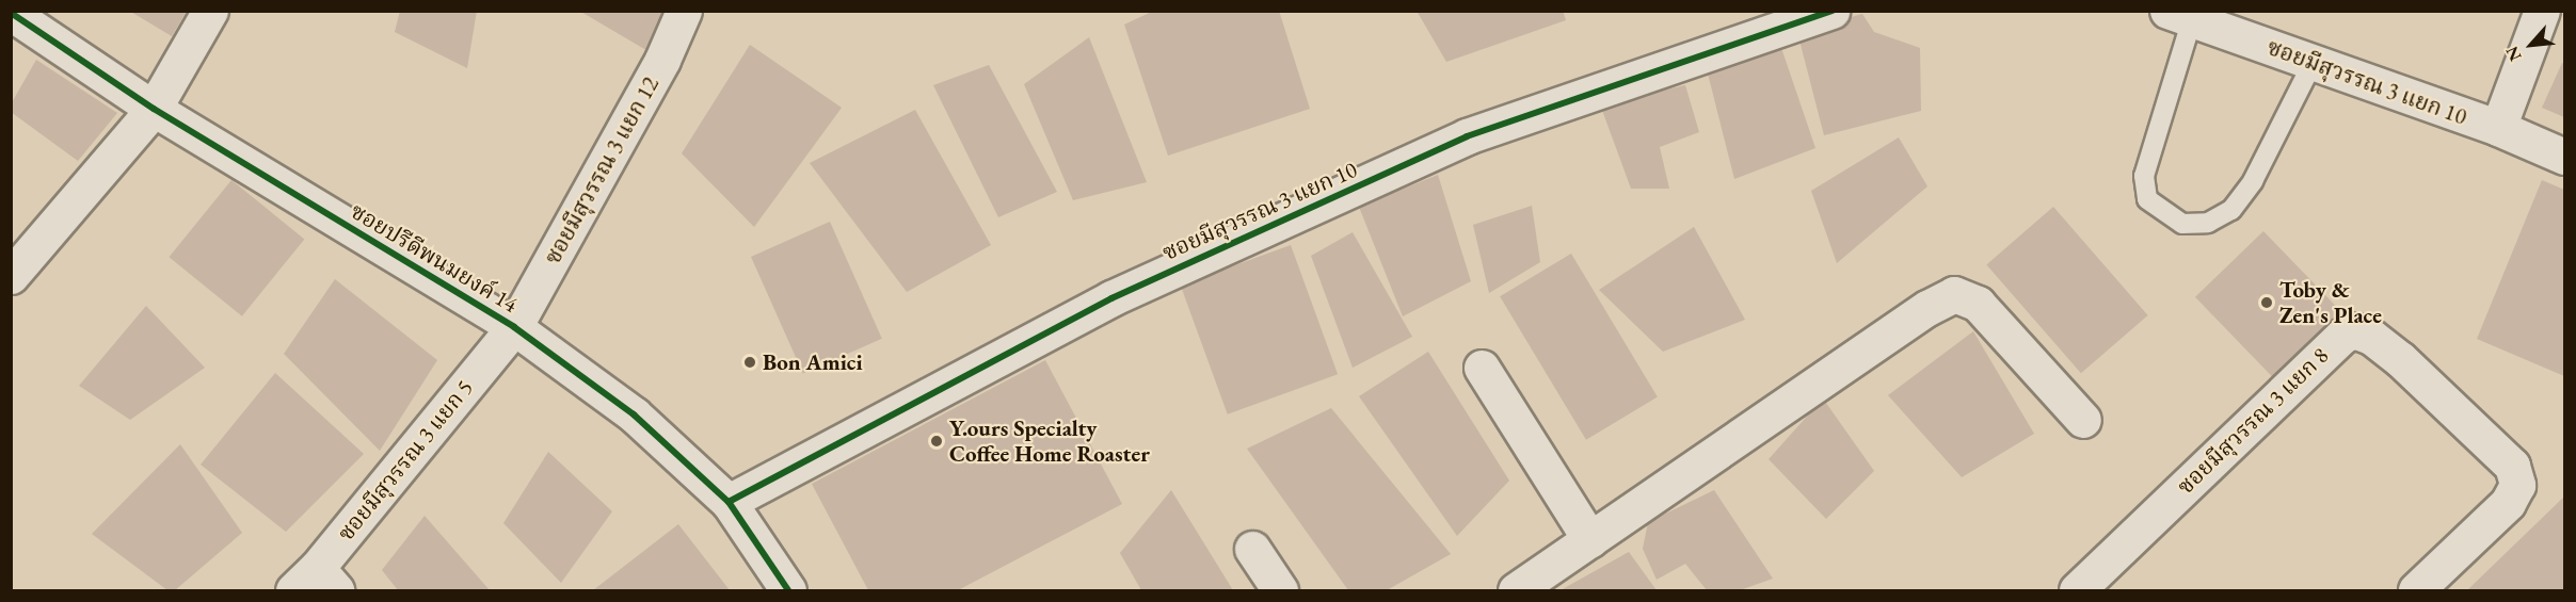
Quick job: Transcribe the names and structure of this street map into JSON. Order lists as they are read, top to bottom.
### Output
{
  "streets": {
    "street": [
      "ซอยมีสุวรรณ 3 แยก 10",
      "ซอยมีสุวรรณ 3 แยก 12",
      "ซอยปรีดีพนมยงค์ 14",
      "ซอยมีสุวรรณ 3 แยก 8",
      "ซอยมีสุวรรณ 3 แยก 5"
    ]
  },
  "crossings": [
    ["ซอยมีสุวรรณ 3 แยก 10", "ซอยปรีดีพนมยงค์ 14"],
    ["ซอยมีสุวรรณ 3 แยก 12", "ซอยปรีดีพนมยงค์ 14"],
    ["ซอยมีสุวรรณ 3 แยก 12", "ซอยมีสุวรรณ 3 แยก 5"],
    ["ซอยปรีดีพนมยงค์ 14", "ซอยมีสุวรรณ 3 แยก 5"]
  ],
  "places": ["Toby & Zen's Place", "Bon Amici", "Y.ours Specialty Coffee Home Roaster"],
  "north": "bottom left"
}
